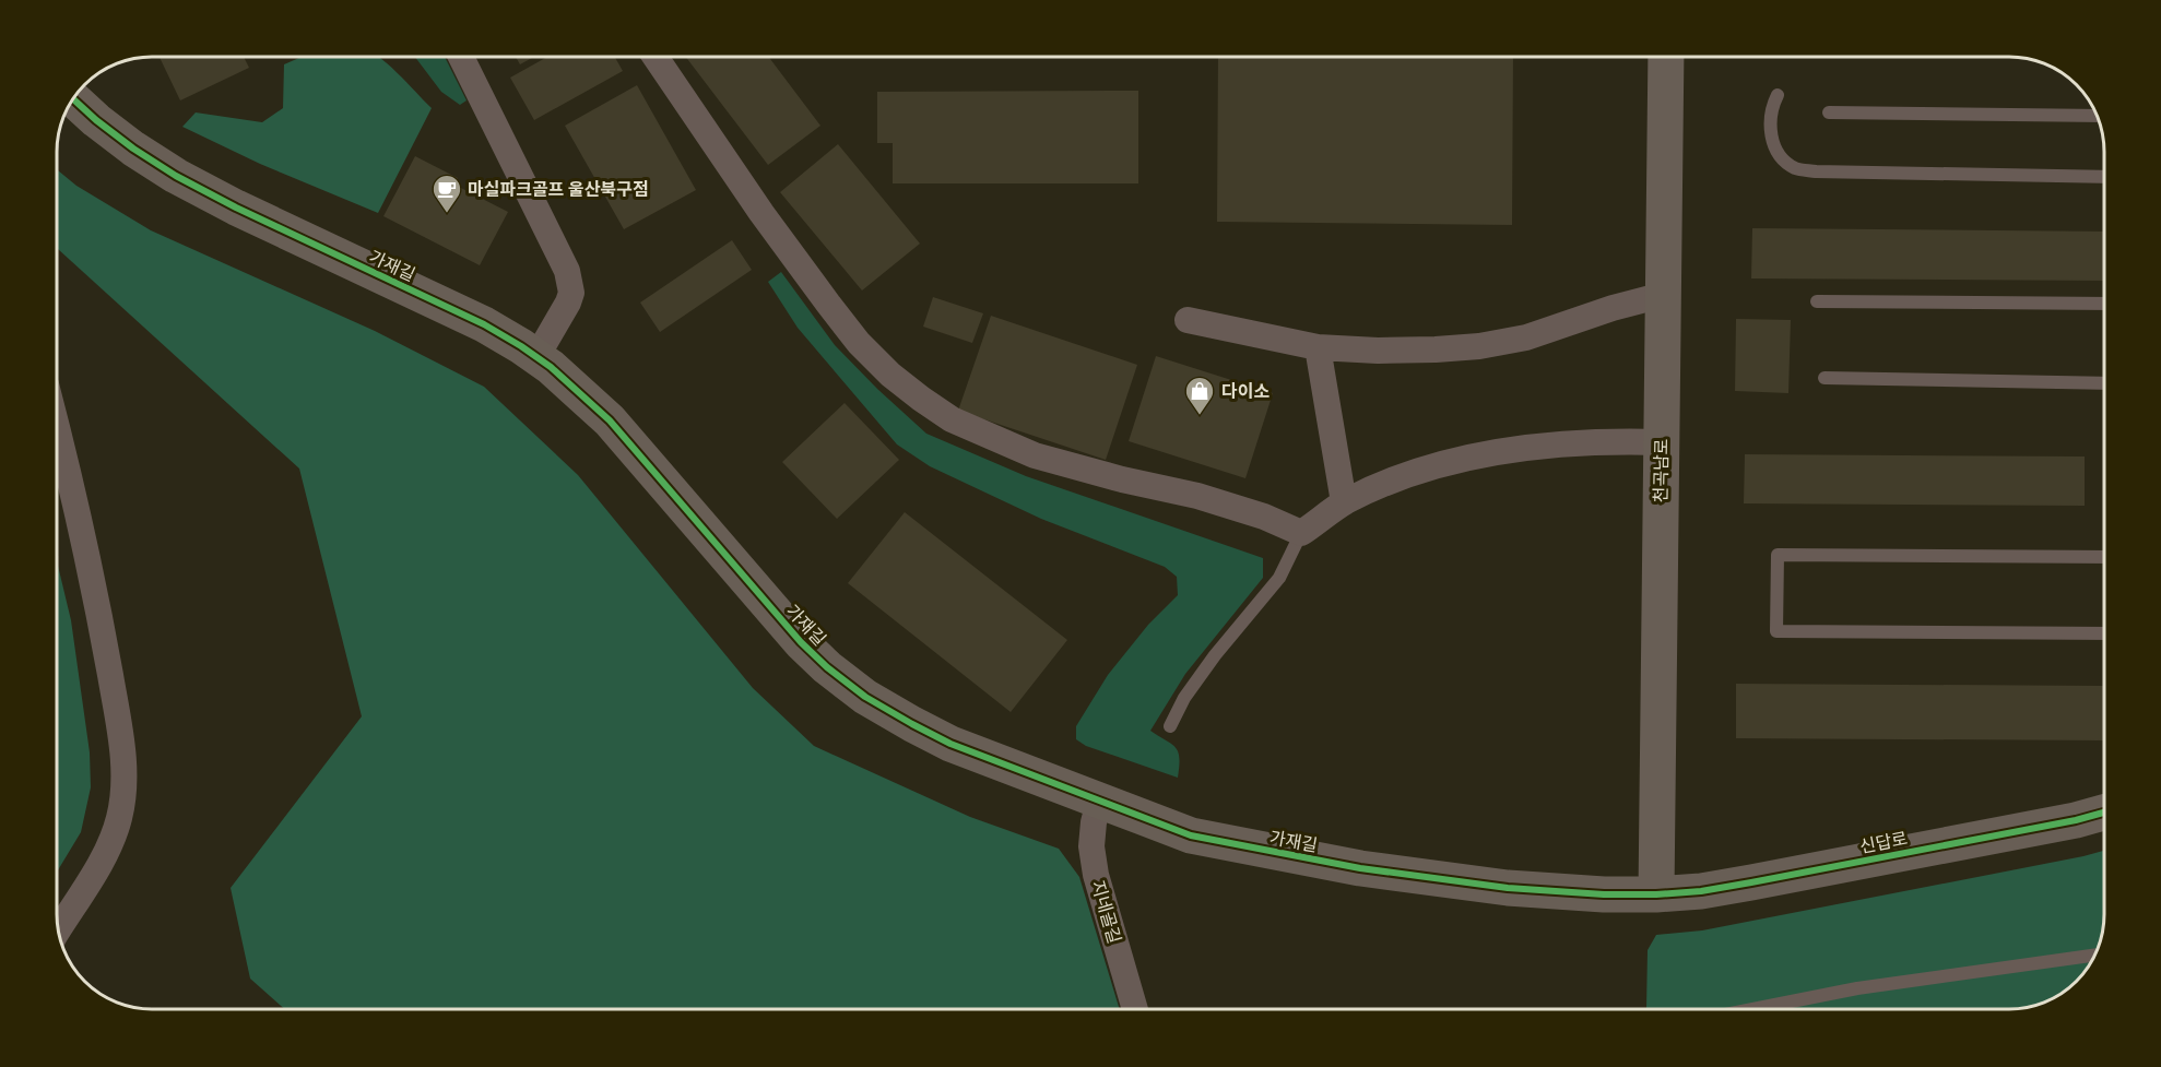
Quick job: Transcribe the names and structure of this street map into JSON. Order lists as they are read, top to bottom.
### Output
{
  "streets": {
    "street": [
      "가재길",
      "천곡남로",
      "신답로",
      "지네골길"
    ]
  },
  "crossings": [
    ["가재길", "천곡남로"],
    ["가재길", "신답로"],
    ["가재길", "지네골길"],
    ["천곡남로", "신답로"]
  ],
  "places": {
    "cafe": ["마실파크골프 울산북구점"],
    "shop": ["다이소"]
  }
}
